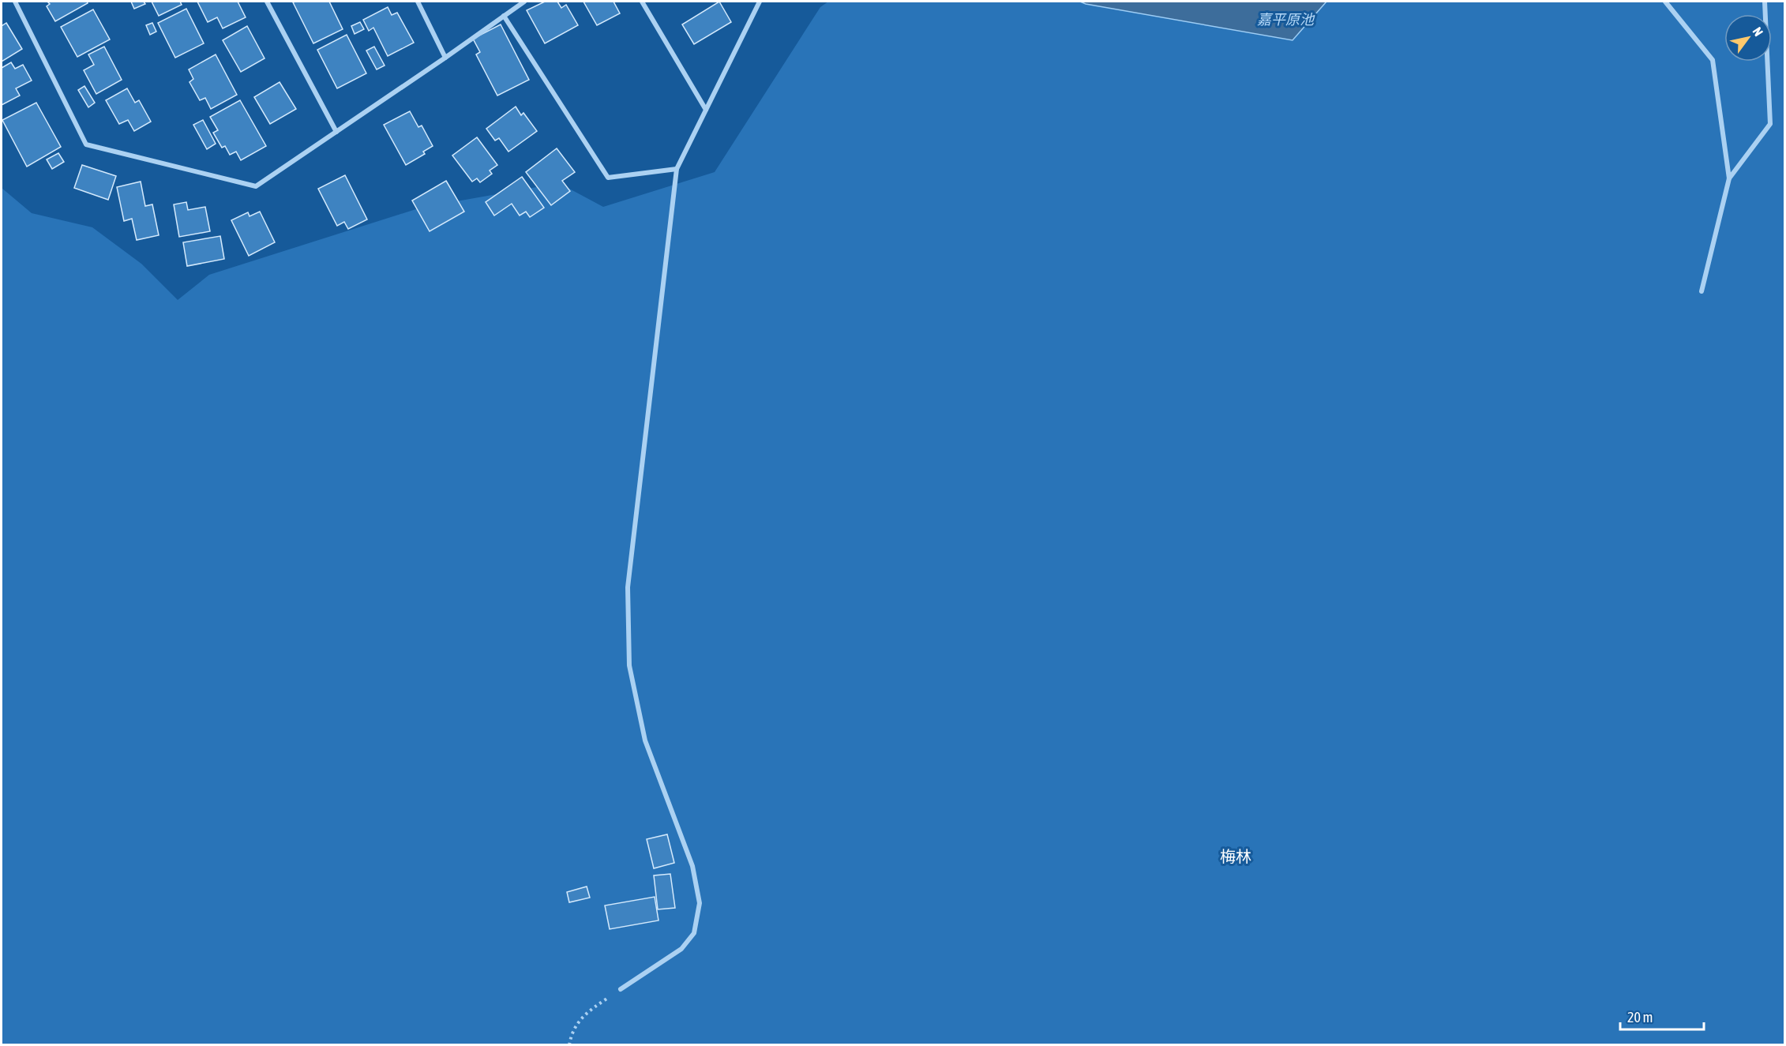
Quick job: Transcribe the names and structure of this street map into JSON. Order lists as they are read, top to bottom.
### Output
{
  "districts": ["梅林"],
  "water": ["嘉平原池"],
  "scale_bar": "20 m",
  "north": "top right"
}
